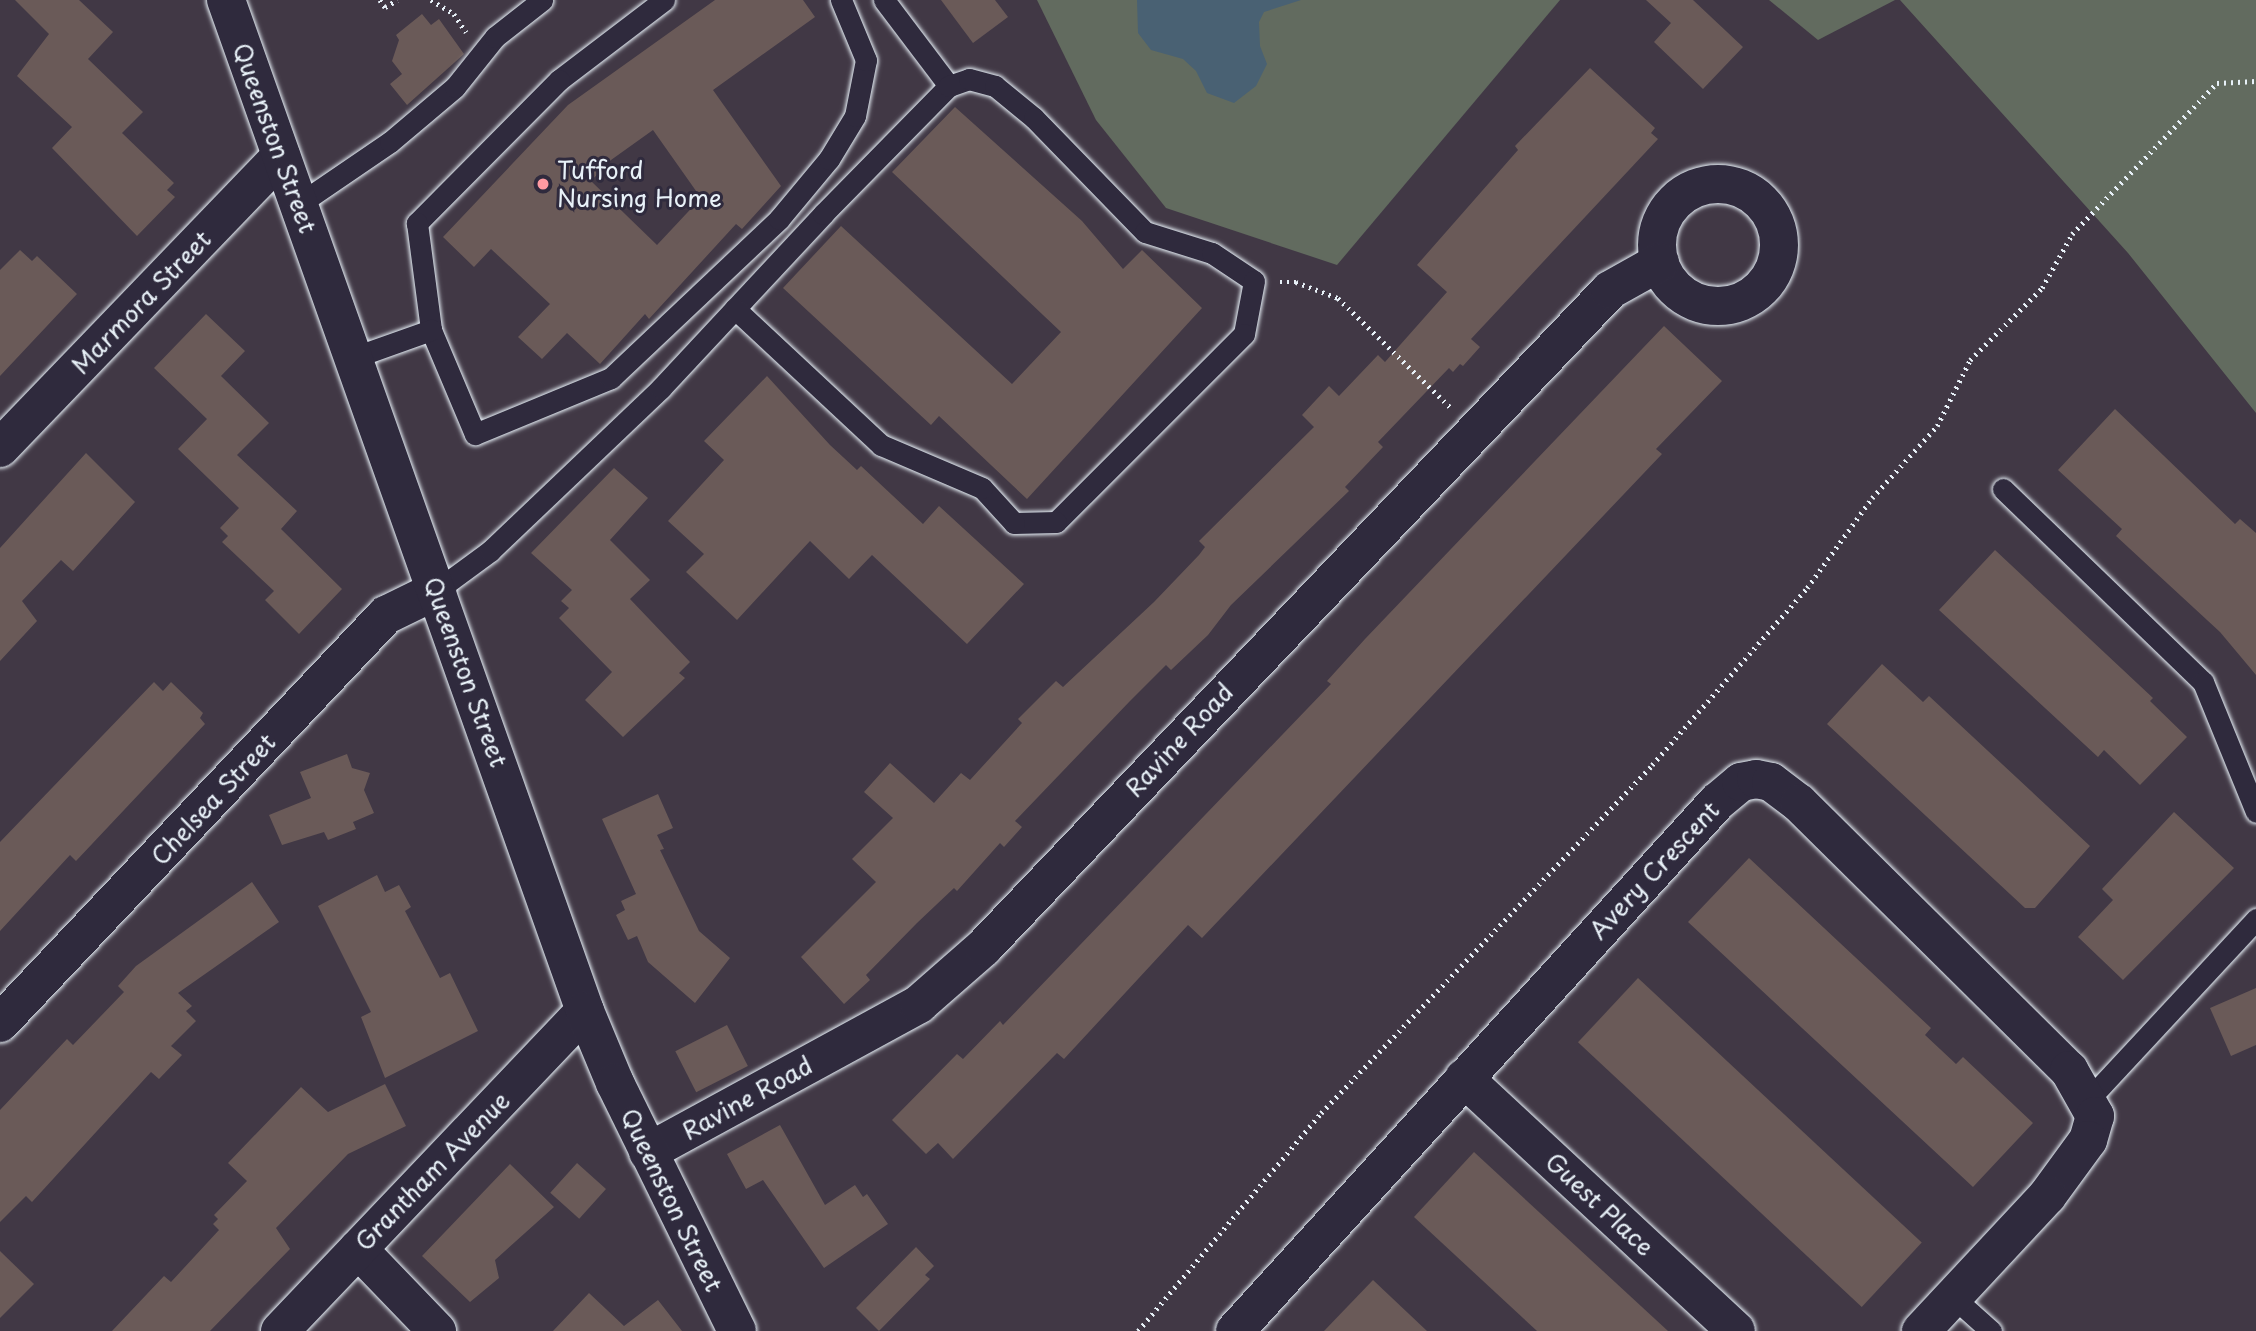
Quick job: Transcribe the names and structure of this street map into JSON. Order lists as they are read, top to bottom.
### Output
{
  "streets": {
    "street": [
      "Queenston Street",
      "Marmora Street",
      "Ravine Road",
      "Chelsea Street",
      "Avery Crescent",
      "Grantham Avenue",
      "Guest Place"
    ]
  },
  "crossings": [
    ["Queenston Street", "Marmora Street"],
    ["Queenston Street", "Ravine Road"],
    ["Queenston Street", "Chelsea Street"],
    ["Queenston Street", "Grantham Avenue"],
    ["Avery Crescent", "Guest Place"]
  ],
  "places": ["Tufford Nursing Home"]
}
